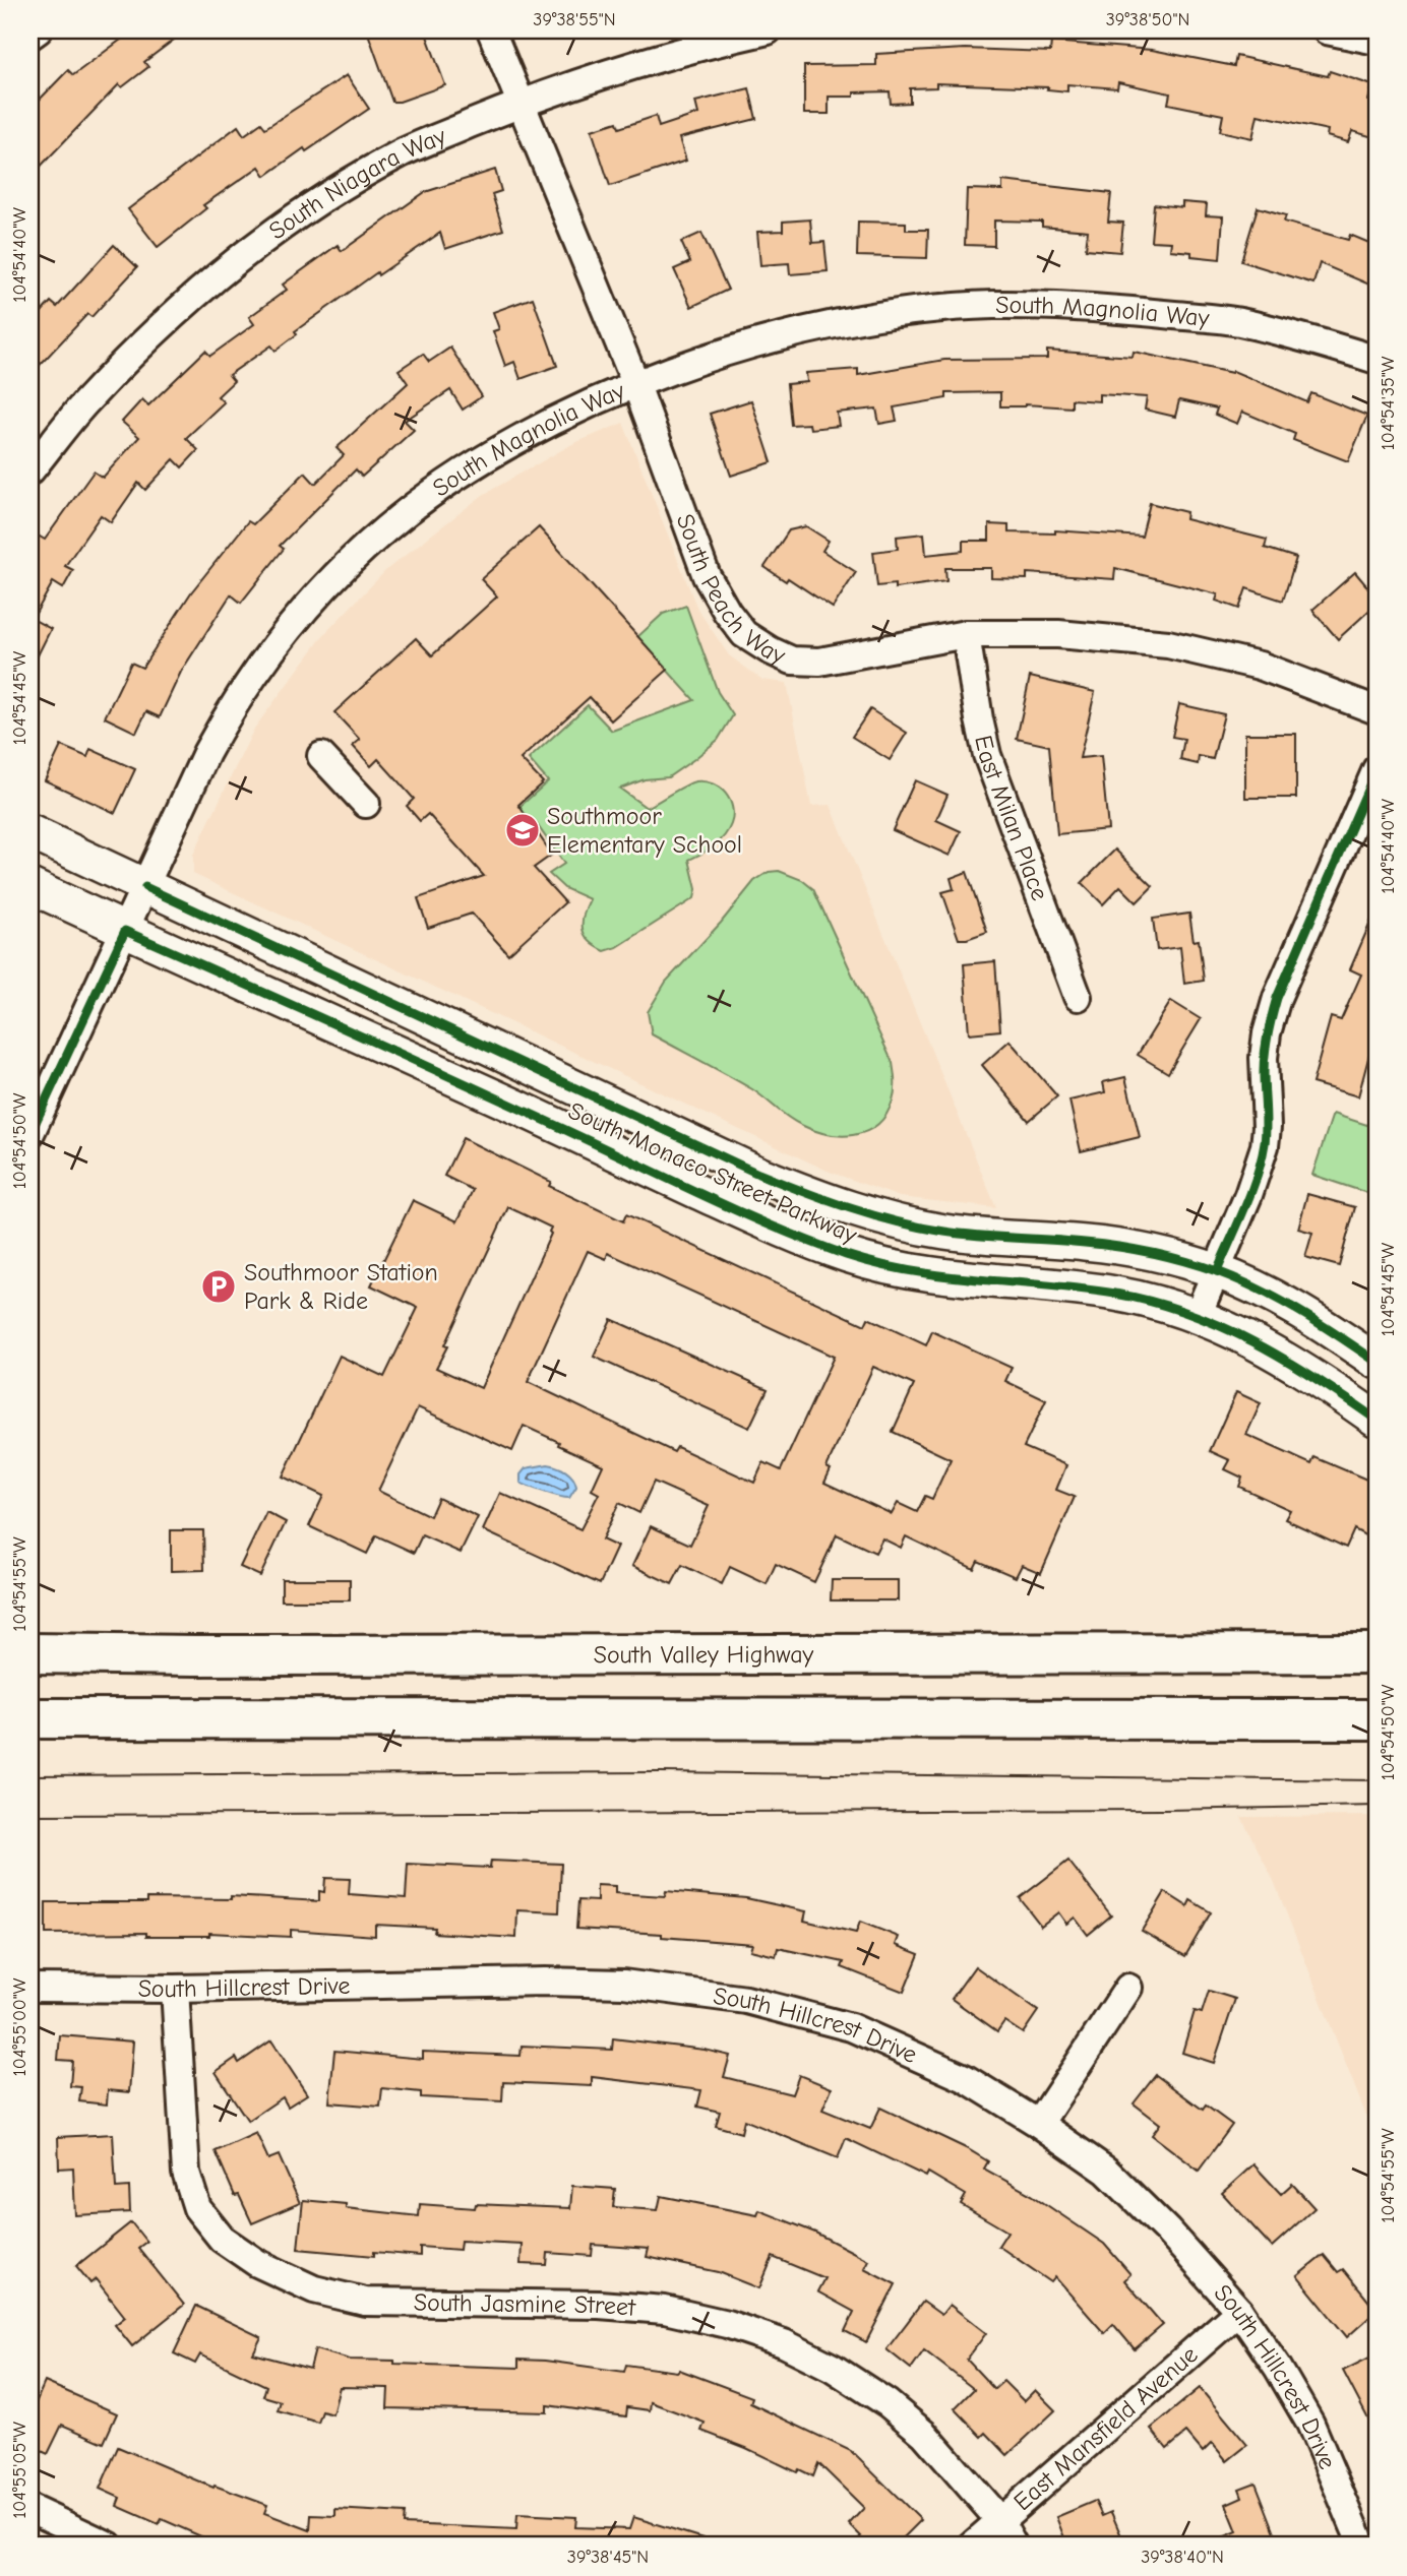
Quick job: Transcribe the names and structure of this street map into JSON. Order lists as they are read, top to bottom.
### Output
{
  "streets": {
    "highway": ["South Valley Highway"],
    "main road": ["South Monaco Street Parkway"],
    "street": [
      "South Niagara Way",
      "South Magnolia Way",
      "South Peach Way",
      "East Milan Place",
      "South Hillcrest Drive",
      "South Jasmine Street",
      "East Mansfield Avenue"
    ]
  },
  "crossings": [
    ["South Niagara Way", "South Peach Way"],
    ["South Magnolia Way", "South Peach Way"],
    ["South Magnolia Way", "South Monaco Street Parkway"],
    ["South Peach Way", "East Milan Place"],
    ["South Hillcrest Drive", "South Jasmine Street"],
    ["South Hillcrest Drive", "East Mansfield Avenue"],
    ["South Jasmine Street", "East Mansfield Avenue"]
  ],
  "places": {
    "school or university": ["Southmoor Elementary School"],
    "parking": ["Southmoor Station Park & Ride"]
  },
  "coordinates": [
    "39°38'55\"N",
    "39°38'50\"N",
    "104°54'40\"W",
    "104°54'35\"W",
    "104°54'45\"W",
    "104°54'50\"W",
    "104°54'55\"W",
    "104°55'00\"W",
    "104°55'05\"W",
    "39°38'45\"N",
    "39°38'40\"N"
  ]
}
